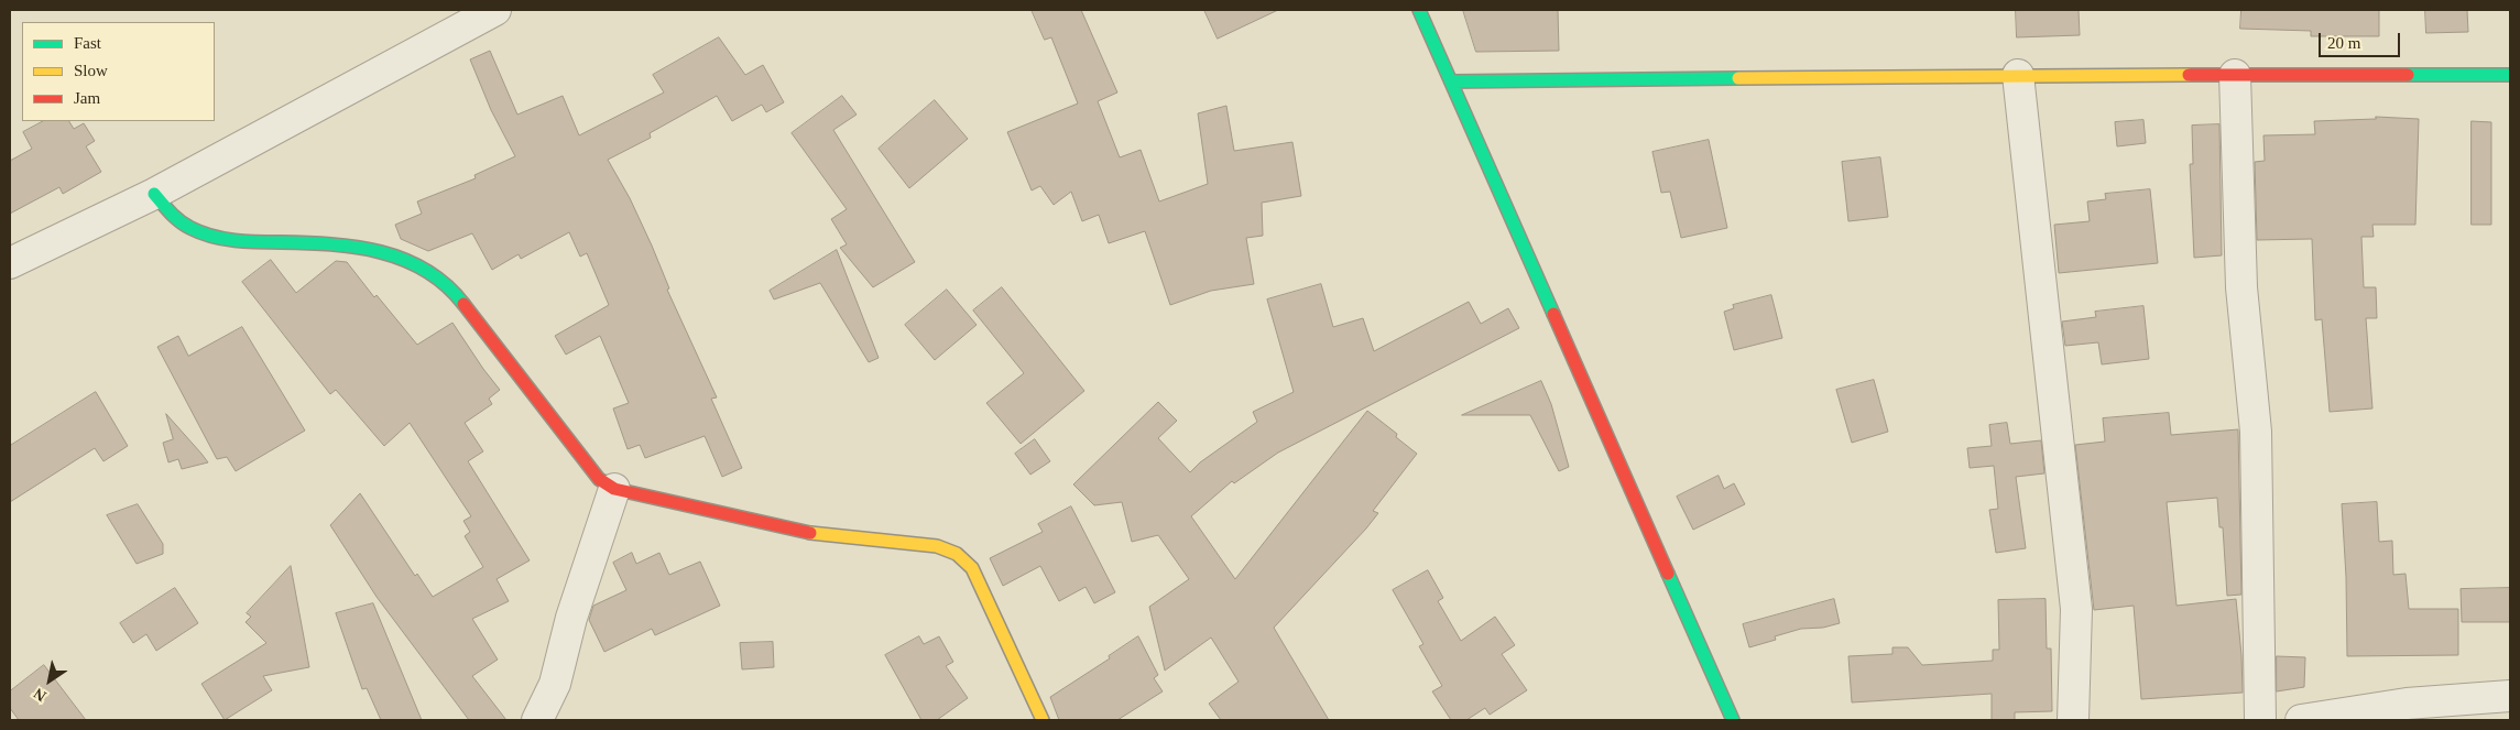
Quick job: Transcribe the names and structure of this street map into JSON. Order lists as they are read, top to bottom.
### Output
{
  "legend": ["Fast", "Slow", "Jam"],
  "scale_bar": "20 m",
  "north": "bottom left"
}
